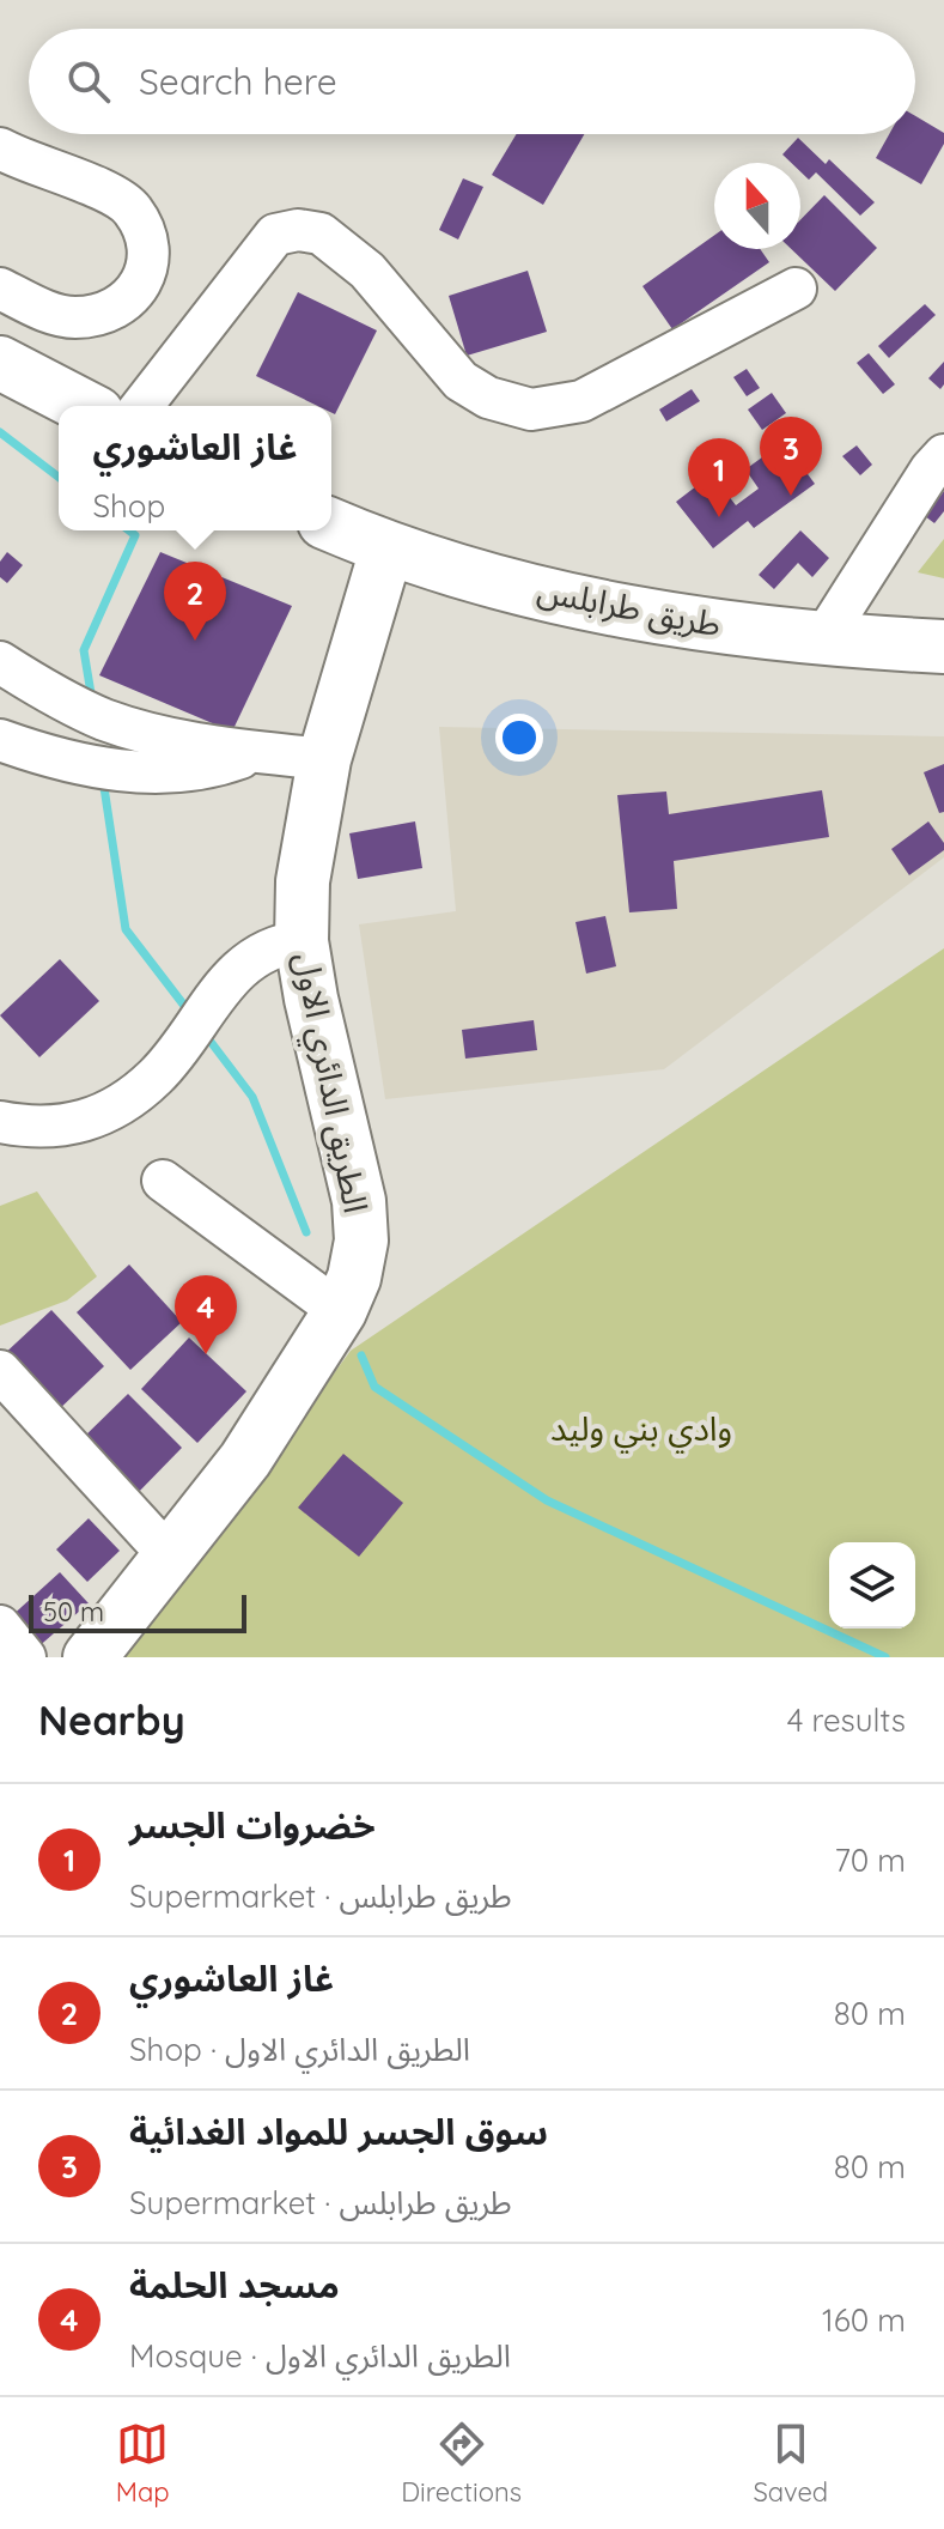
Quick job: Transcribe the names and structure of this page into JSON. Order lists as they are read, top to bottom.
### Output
{
  "streets": {
    "main road": ["طريق طرابلس", "الطريق الدائري الاول"]
  },
  "crossings": [
    ["طريق طرابلس", "الطريق الدائري الاول"]
  ],
  "parks": ["وادي بني وليد"],
  "scale_bar": "50 m",
  "north": "top",
  "page": {
    "search": "Search here",
    "popup": ["غاز العاشوري", "Shop"],
    "pins": [
      "3",
      "1",
      "2",
      "4"
    ],
    "scale": "50 m",
    "heading": ["Nearby", "4 results"],
    "list": [
      {
        "mark": "1",
        "name": "خضروات الجسر",
        "note": "Supermarket · طريق طرابلس",
        "value": "70 m"
      },
      {
        "mark": "2",
        "name": "غاز العاشوري",
        "note": "Shop · الطريق الدائري الاول",
        "value": "80 m"
      },
      {
        "mark": "3",
        "name": "سوق الجسر للمواد الغدائية",
        "note": "Supermarket · طريق طرابلس",
        "value": "80 m"
      },
      {
        "mark": "4",
        "name": "مسجد الحلمة",
        "note": "Mosque · الطريق الدائري الاول",
        "value": "160 m"
      }
    ],
    "nav": ["Map", "Directions", "Saved"]
  }
}
